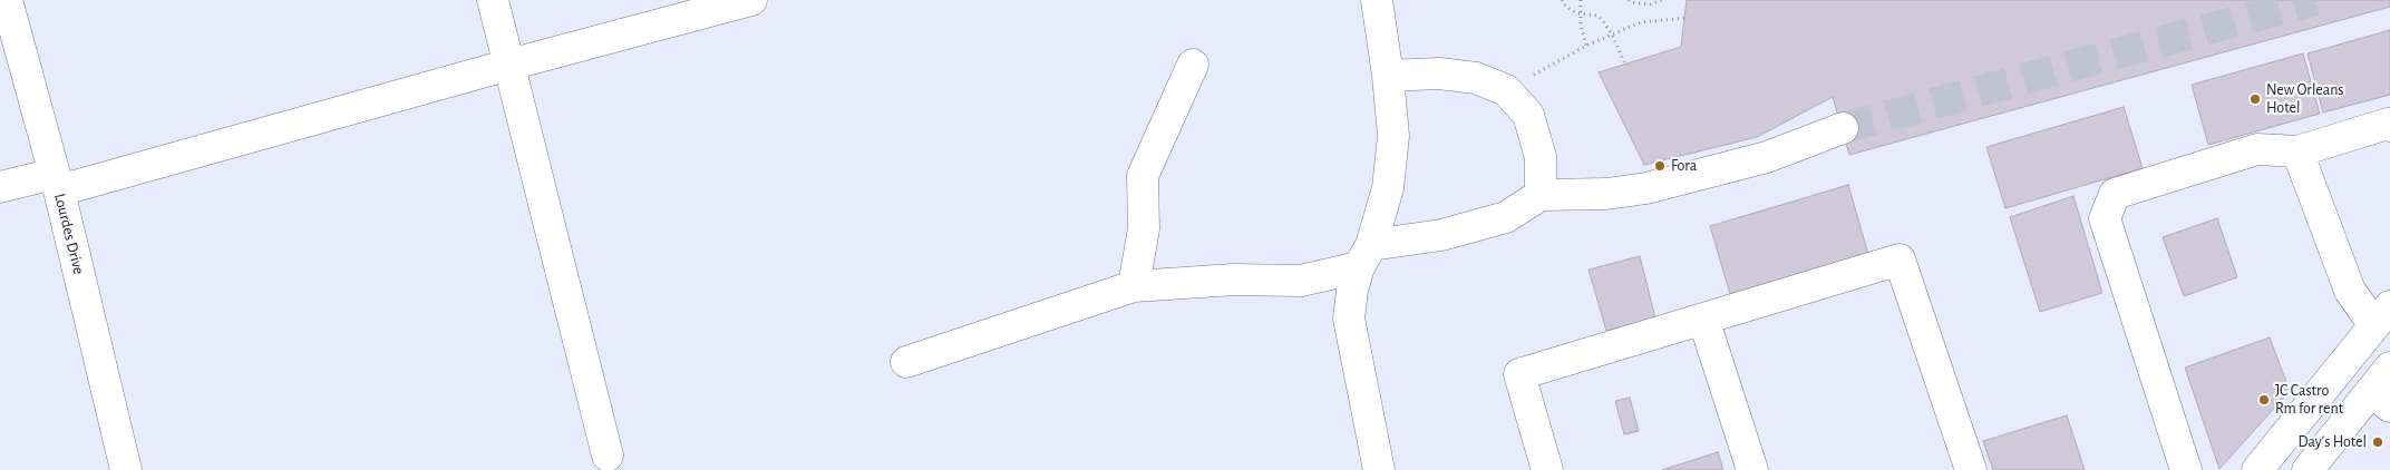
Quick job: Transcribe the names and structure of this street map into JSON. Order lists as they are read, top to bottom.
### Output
{
  "streets": {
    "street": ["Lourdes Drive"]
  },
  "places": [
    "New Orleans Hotel",
    "Fora",
    "JC Castro Rm for rent",
    "Day's Hotel"
  ]
}
